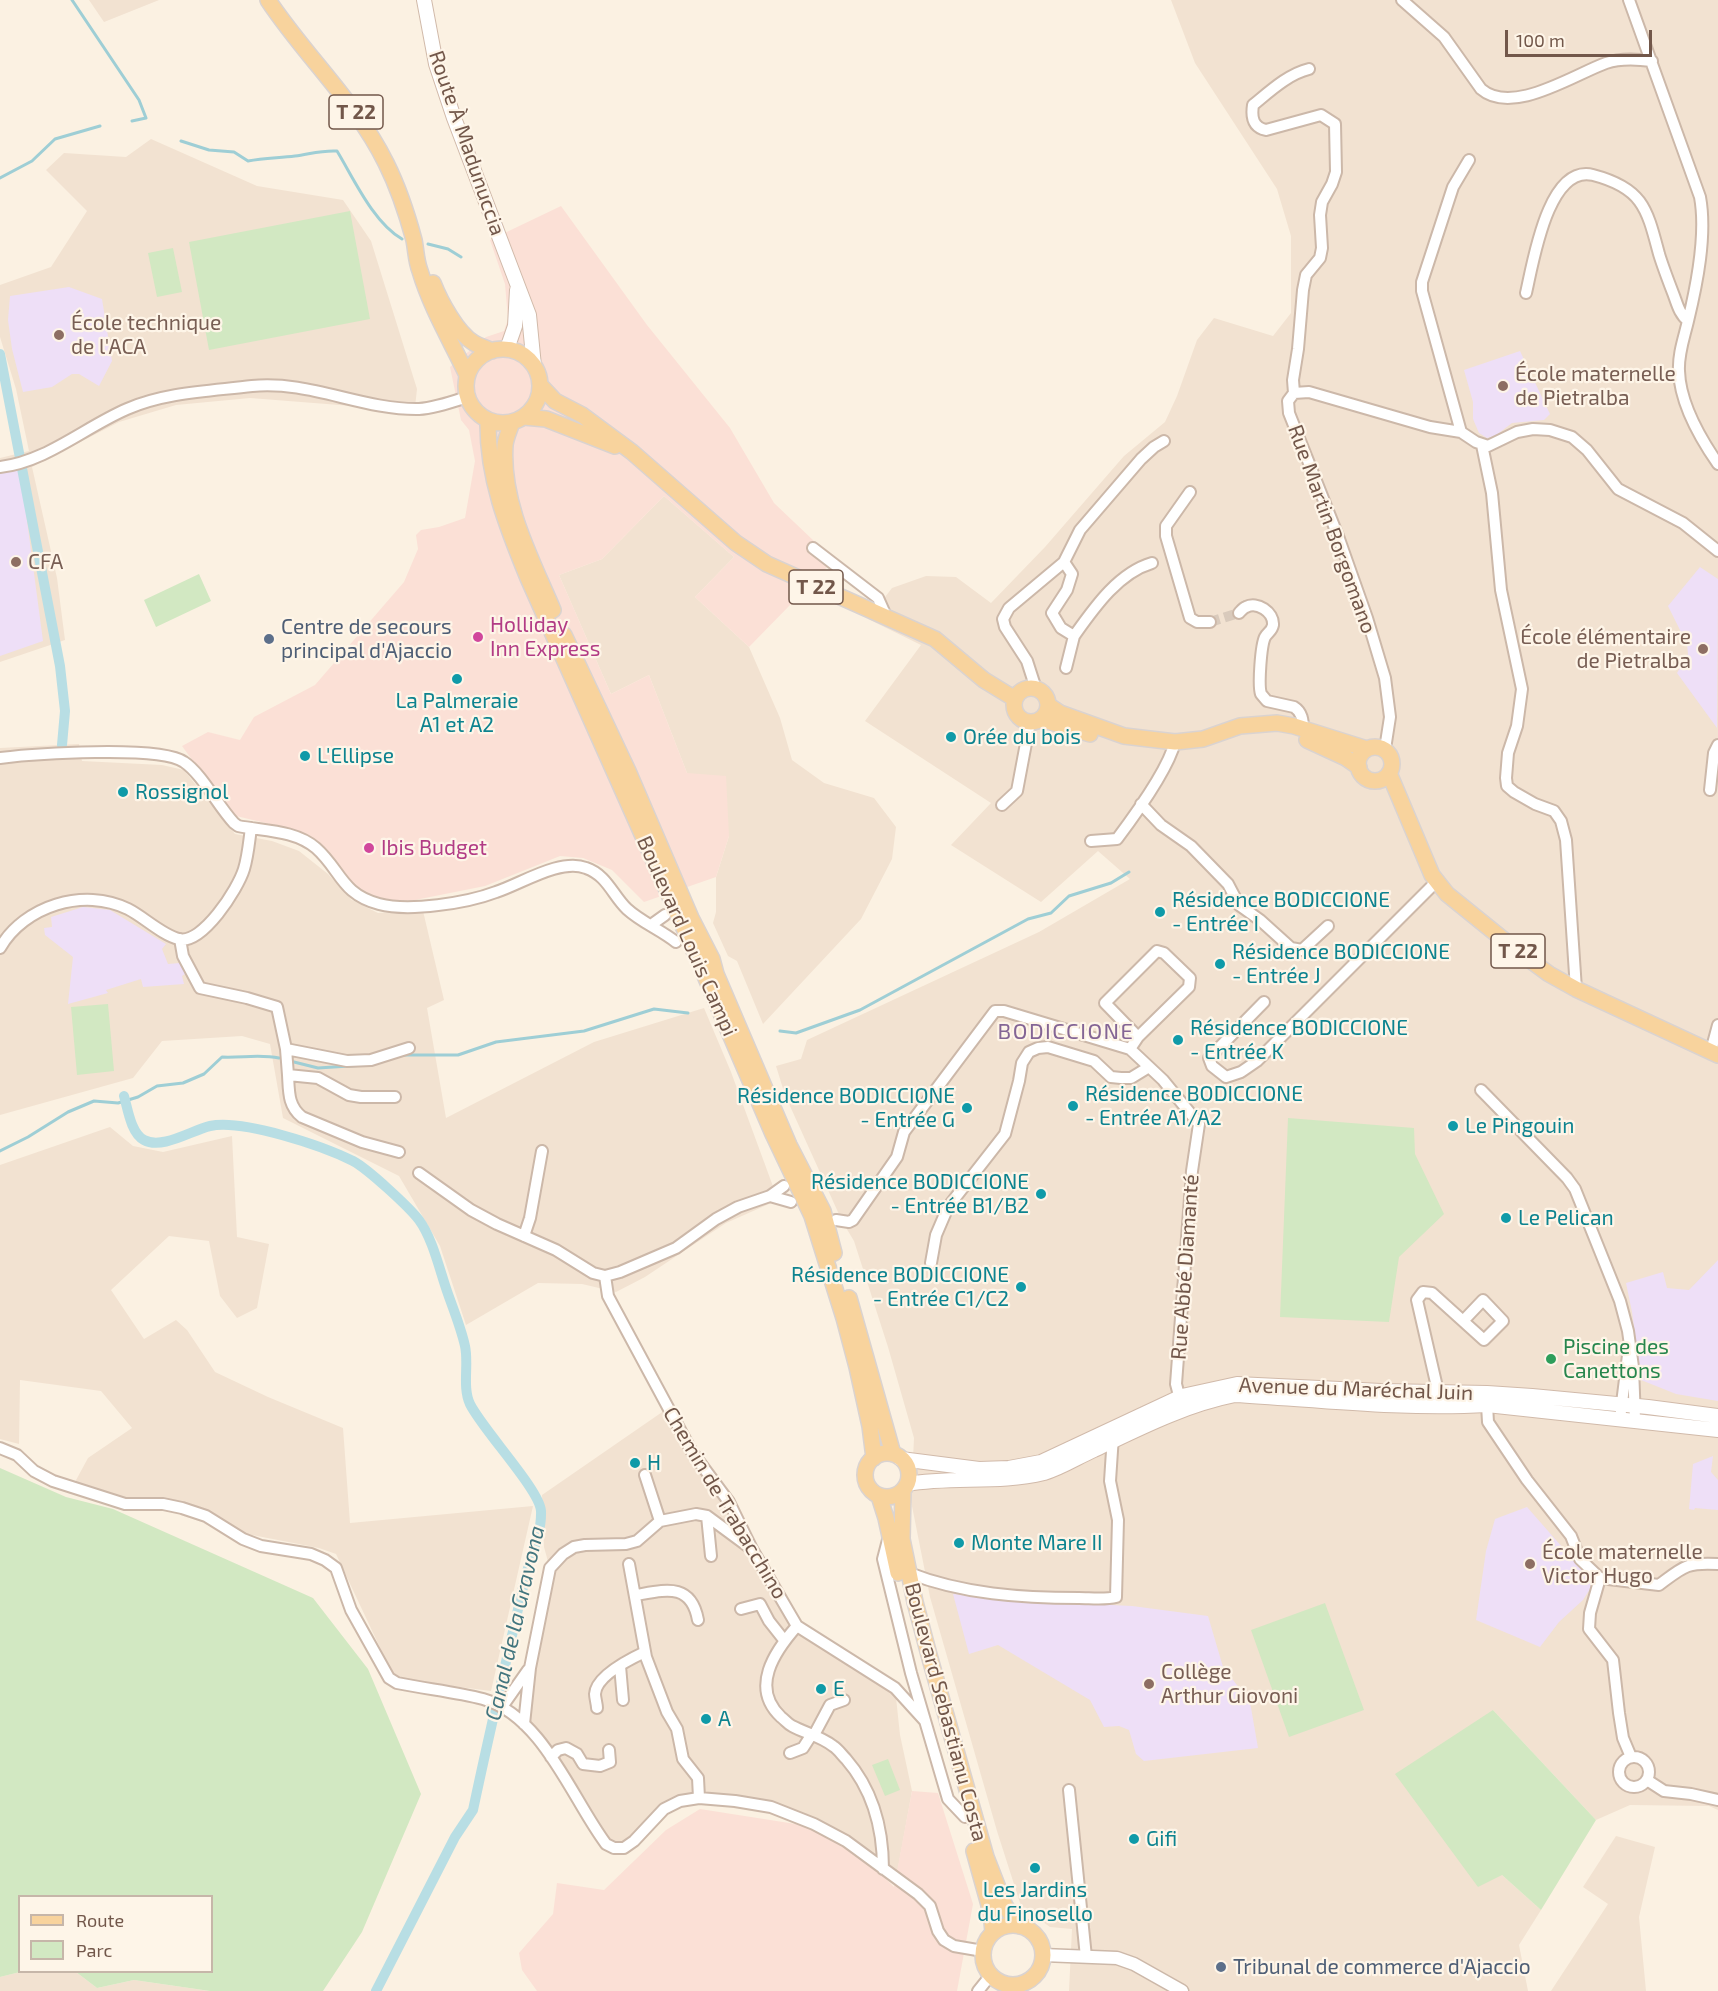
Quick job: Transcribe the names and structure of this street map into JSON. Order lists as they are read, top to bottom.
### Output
{
  "streets": {
    "main road": [
      "T 22",
      "Route À Madunuccia",
      "Boulevard Louis Campi",
      "Avenue du Maréchal Juin",
      "Boulevard Sebastianu Costa"
    ],
    "street": ["Rue Martin Borgomano", "Rue Abbé Diamanté", "Chemin de Trabacchino"]
  },
  "crossings": [
    ["T 22", "Route À Madunuccia"],
    ["T 22", "Rue Martin Borgomano"],
    ["T 22", "Boulevard Louis Campi"],
    ["Route À Madunuccia", "Boulevard Louis Campi"],
    ["Boulevard Louis Campi", "Avenue du Maréchal Juin"],
    ["Boulevard Louis Campi", "Boulevard Sebastianu Costa"],
    ["Rue Abbé Diamanté", "Avenue du Maréchal Juin"],
    ["Avenue du Maréchal Juin", "Boulevard Sebastianu Costa"]
  ],
  "districts": ["BODICCIONE"],
  "water": ["Canal de la Gravona"],
  "places": [
    "École technique de l'ACA",
    "École maternelle de Pietralba",
    "CFA",
    "Holliday Inn Express",
    "Centre de secours principal d'Ajaccio",
    "École élémentaire de Pietralba",
    "La Palmeraie A1 et A2",
    "Orée du bois",
    "L'Ellipse",
    "Rossignol",
    "Ibis Budget",
    "Résidence BODICCIONE - Entrée I",
    "Résidence BODICCIONE - Entrée J",
    "Résidence BODICCIONE - Entrée K",
    "Résidence BODICCIONE - Entrée A1/A2",
    "Résidence BODICCIONE - Entrée G",
    "Le Pingouin",
    "Résidence BODICCIONE - Entrée B1/B2",
    "Le Pelican",
    "Résidence BODICCIONE - Entrée C1/C2",
    "Piscine des Canettons",
    "H",
    "Monte Mare II",
    "École maternelle Victor Hugo",
    "Collège Arthur Giovoni",
    "E",
    "A",
    "Gifi",
    "Les Jardins du Finosello",
    "Tribunal de commerce d'Ajaccio"
  ],
  "legend": ["Route", "Parc"],
  "scale_bar": "100 m"
}
